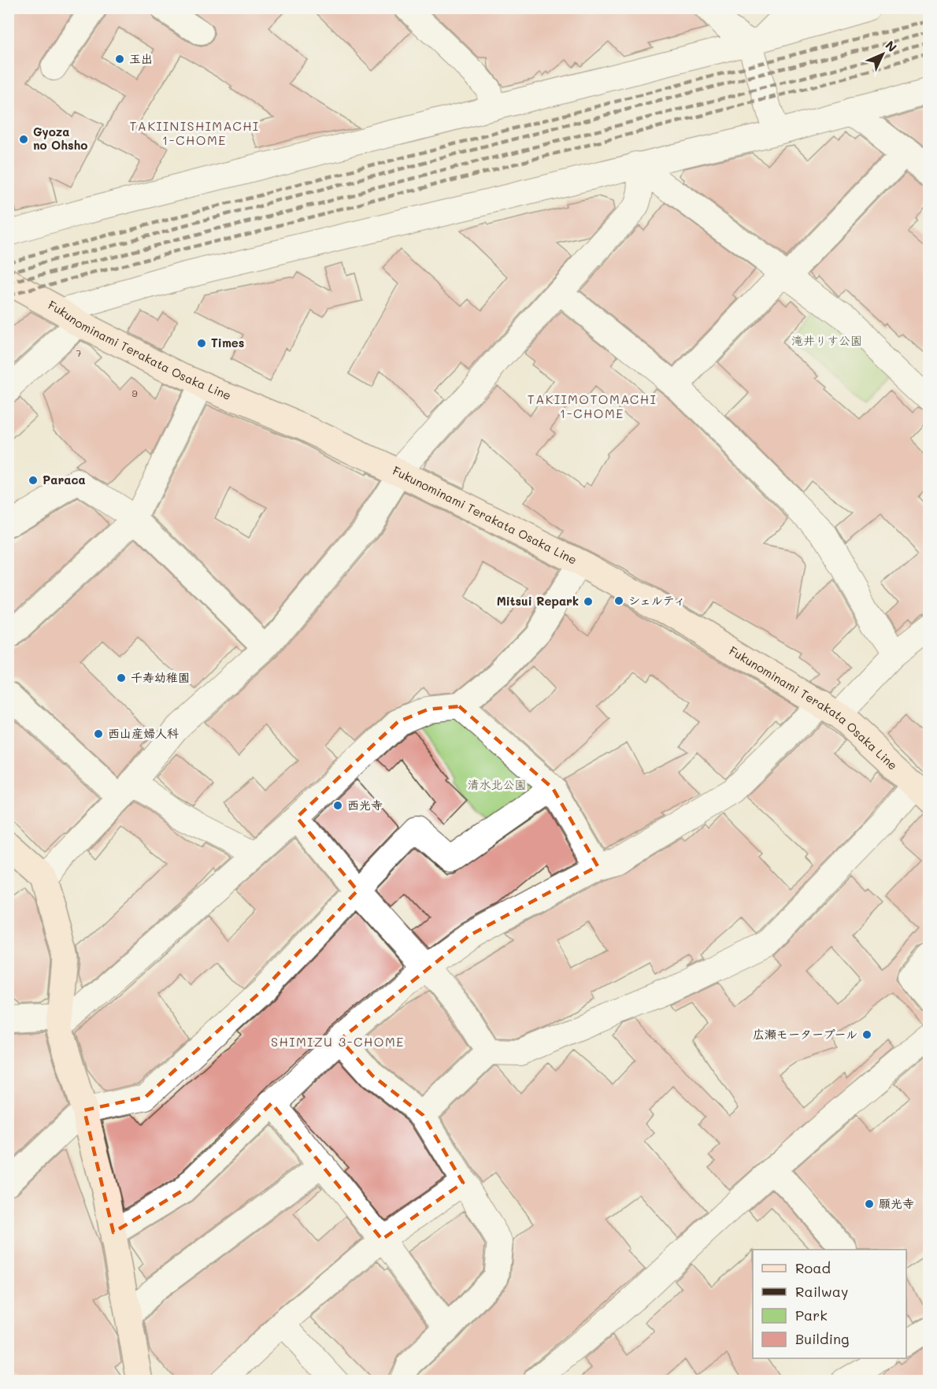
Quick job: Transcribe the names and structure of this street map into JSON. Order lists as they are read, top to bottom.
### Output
{
  "streets": {
    "main road": ["Fukunominami Terakata Osaka Line"]
  },
  "districts": ["TAKIINISHIMACHI 1-CHOME", "TAKIIMOTOMACHI 1-CHOME", "SHIMIZU 3-CHOME"],
  "parks": ["滝井りす公園", "清水北公園"],
  "places": [
    "玉出",
    "Gyoza no Ohsho",
    "Times",
    "Paraca",
    "シェルティ",
    "Mitsui Repark",
    "千寿幼稚園",
    "西山産婦人科",
    "西光寺",
    "広瀬モータープール",
    "願光寺"
  ],
  "house_numbers": ["7", "9"],
  "legend": [
    "Road",
    "Railway",
    "Park",
    "Building"
  ],
  "north": "top right"
}
